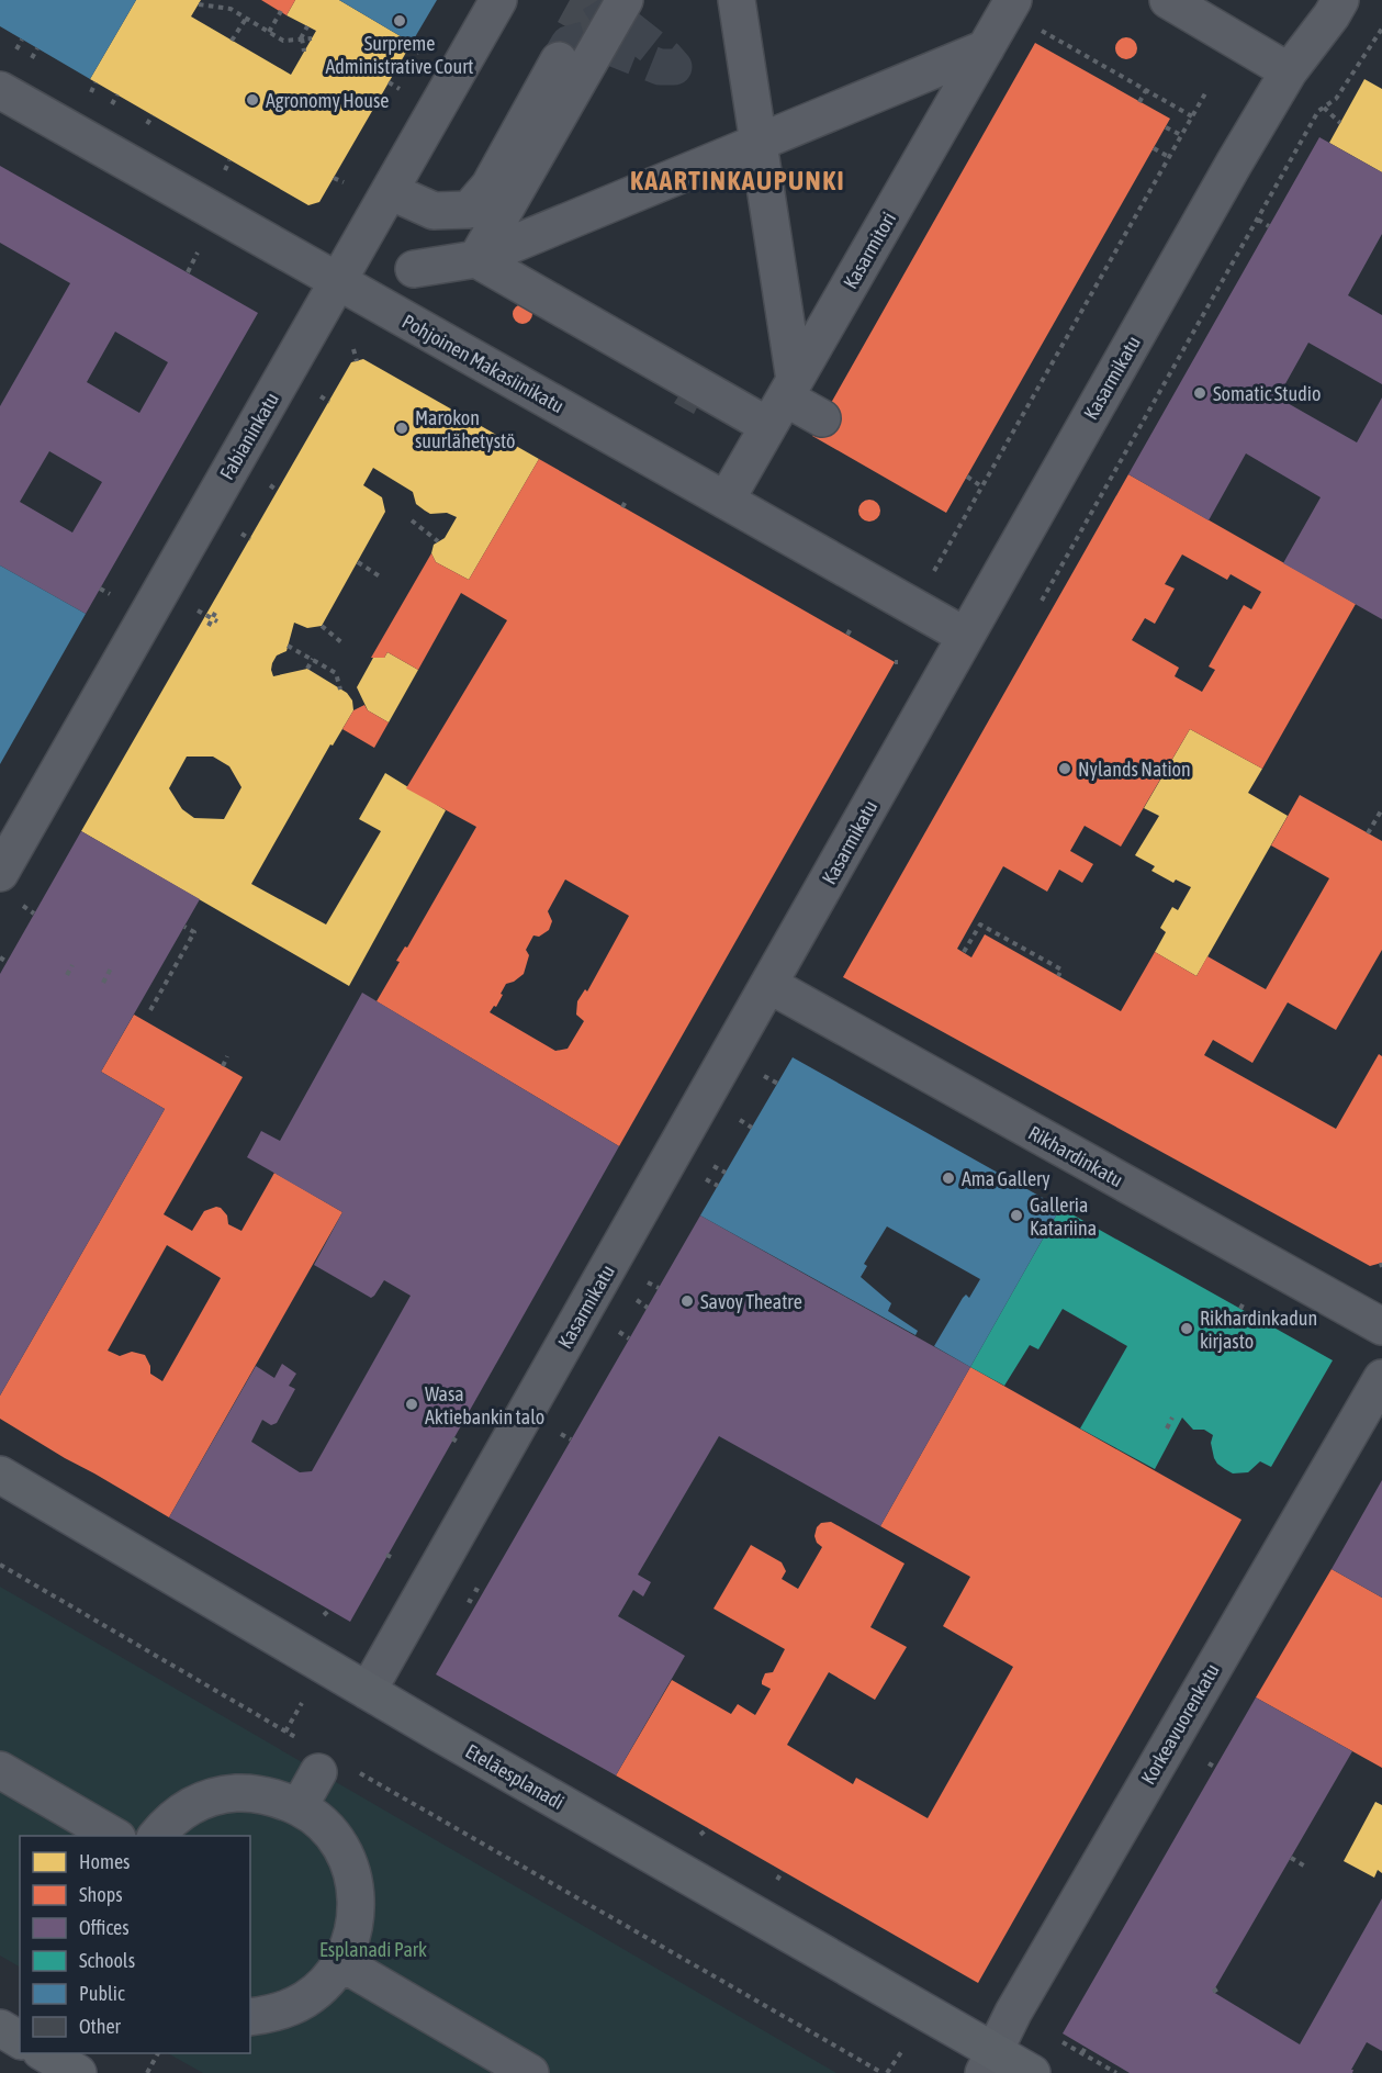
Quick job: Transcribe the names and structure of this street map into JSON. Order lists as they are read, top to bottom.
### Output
{
  "streets": {
    "main road": ["Eteläesplanadi"],
    "street": [
      "Kasarmitori",
      "Pohjoinen Makasiinikatu",
      "Kasarmikatu",
      "Fabianinkatu",
      "Rikhardinkatu",
      "Korkeavuorenkatu"
    ]
  },
  "crossings": [
    ["Kasarmitori", "Pohjoinen Makasiinikatu"],
    ["Pohjoinen Makasiinikatu", "Kasarmikatu"],
    ["Pohjoinen Makasiinikatu", "Fabianinkatu"],
    ["Kasarmikatu", "Rikhardinkatu"],
    ["Kasarmikatu", "Eteläesplanadi"],
    ["Korkeavuorenkatu", "Eteläesplanadi"]
  ],
  "districts": ["KAARTINKAUPUNKI"],
  "parks": ["Esplanadi Park"],
  "places": [
    "Surpreme Administrative Court",
    "Agronomy House",
    "Somatic Studio",
    "Marokon suurlähetystö",
    "Nylands Nation",
    "Ama Gallery",
    "Galleria Katariina",
    "Savoy Theatre",
    "Rikhardinkadun kirjasto",
    "Wasa Aktiebankin talo"
  ],
  "legend": [
    "Homes",
    "Shops",
    "Offices",
    "Schools",
    "Public",
    "Other"
  ]
}
